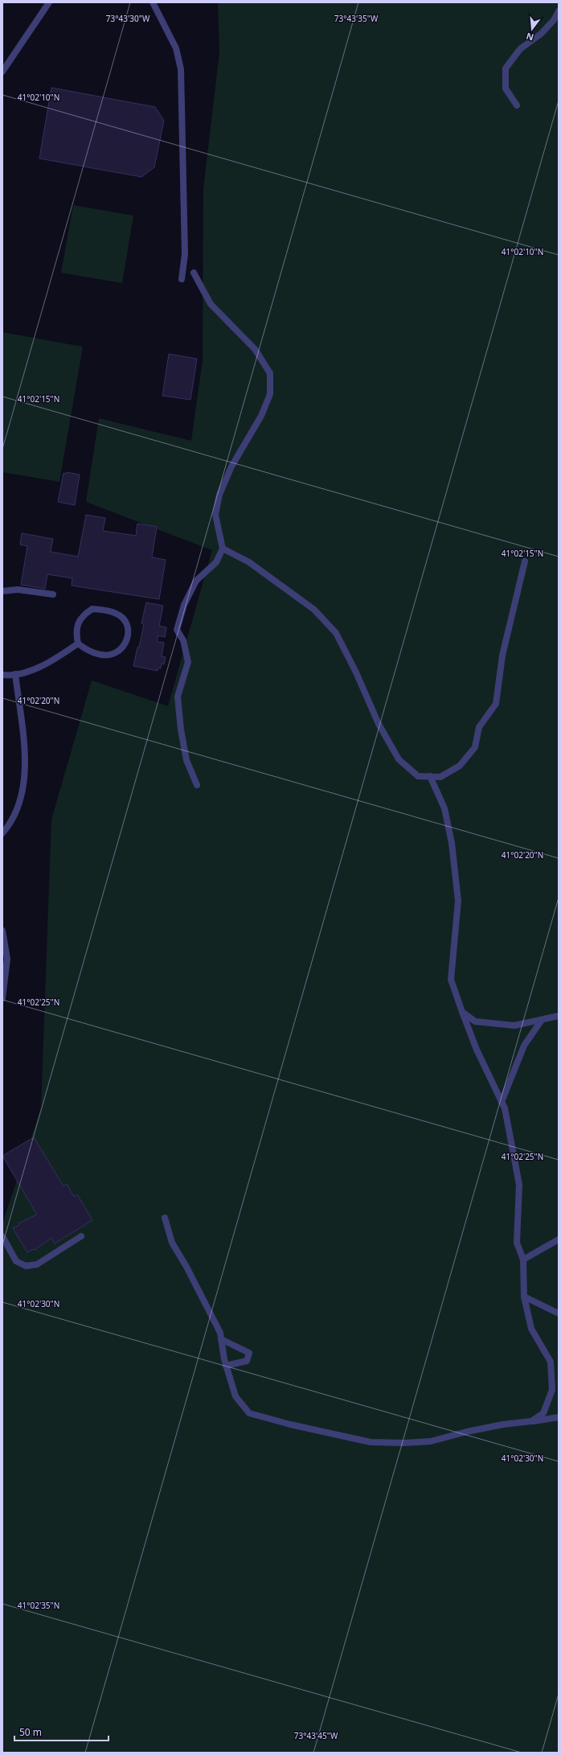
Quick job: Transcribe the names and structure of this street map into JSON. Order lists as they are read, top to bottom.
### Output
{
  "scale_bar": "50 m",
  "north": "bottom",
  "coordinates": [
    "73°43'30\"W",
    "73°43'35\"W",
    "41°02'10\"N",
    "41°02'15\"N",
    "41°02'20\"N",
    "41°02'25\"N",
    "41°02'30\"N",
    "41°02'35\"N",
    "73°43'45\"W"
  ]
}
